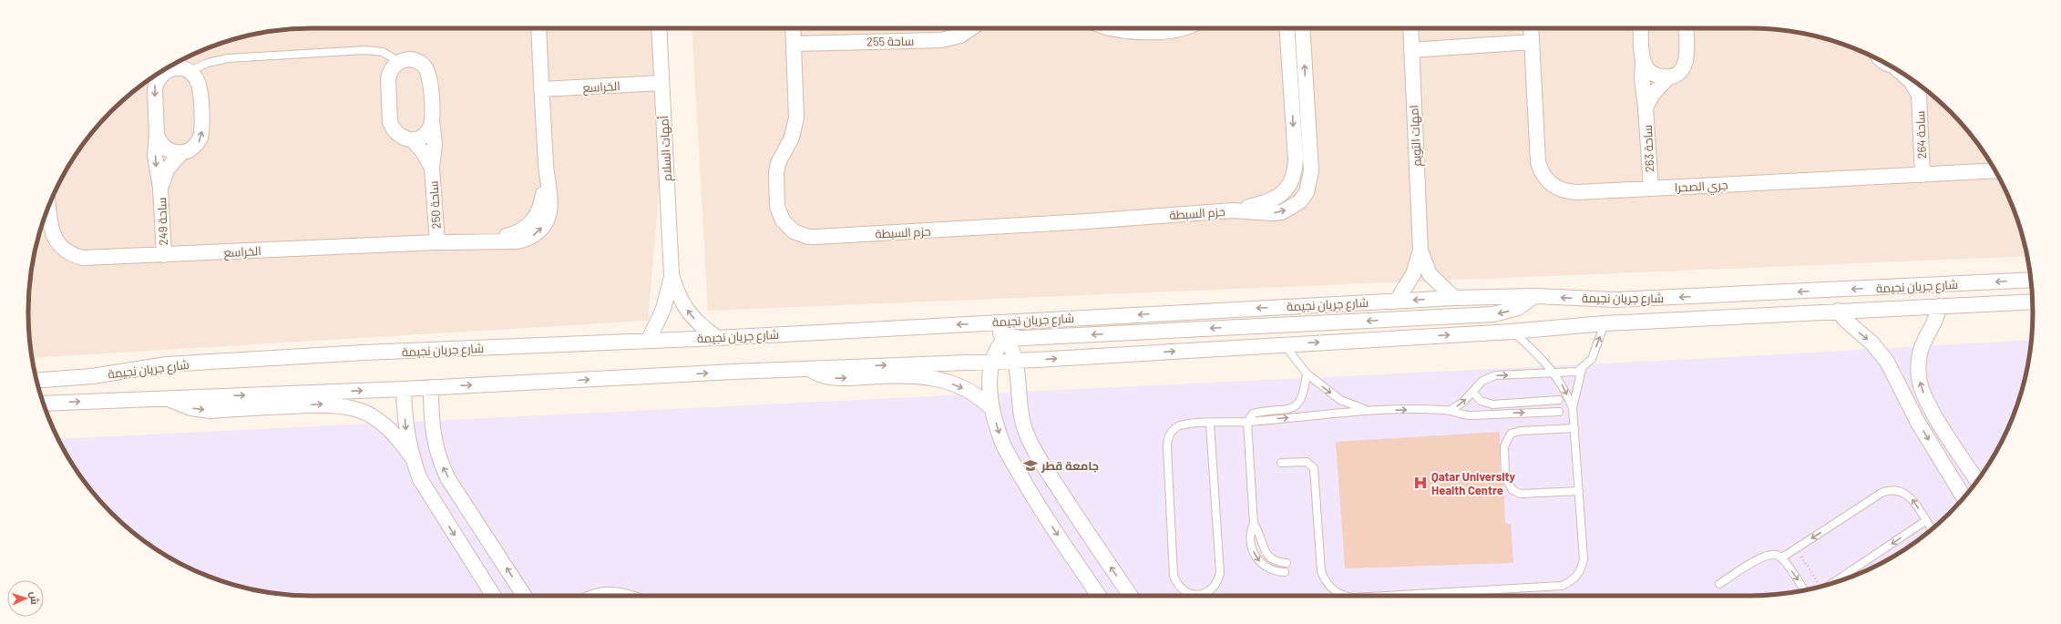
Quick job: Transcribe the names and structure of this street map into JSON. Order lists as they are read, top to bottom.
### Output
{
  "streets": {
    "street": [
      "ساحة 255",
      "الخراسع",
      "ساحة 264",
      "امهات التويم",
      "أمهات السلام",
      "ساحة 263",
      "جري الصحرا",
      "ساحة 250",
      "حزم السبطة",
      "ساحة 249",
      "شارع جريان نجيمة"
    ]
  },
  "crossings": [
    ["ساحة 255", "حزم السبطة"],
    ["الخراسع", "أمهات السلام"],
    ["الخراسع", "ساحة 250"],
    ["الخراسع", "ساحة 249"],
    ["ساحة 264", "جري الصحرا"],
    ["امهات التويم", "شارع جريان نجيمة"],
    ["أمهات السلام", "شارع جريان نجيمة"],
    ["ساحة 263", "جري الصحرا"]
  ],
  "places": {
    "school or university": ["جامعة قطر"],
    "hospital": ["Qatar University Health Centre"]
  },
  "north": "right"
}
